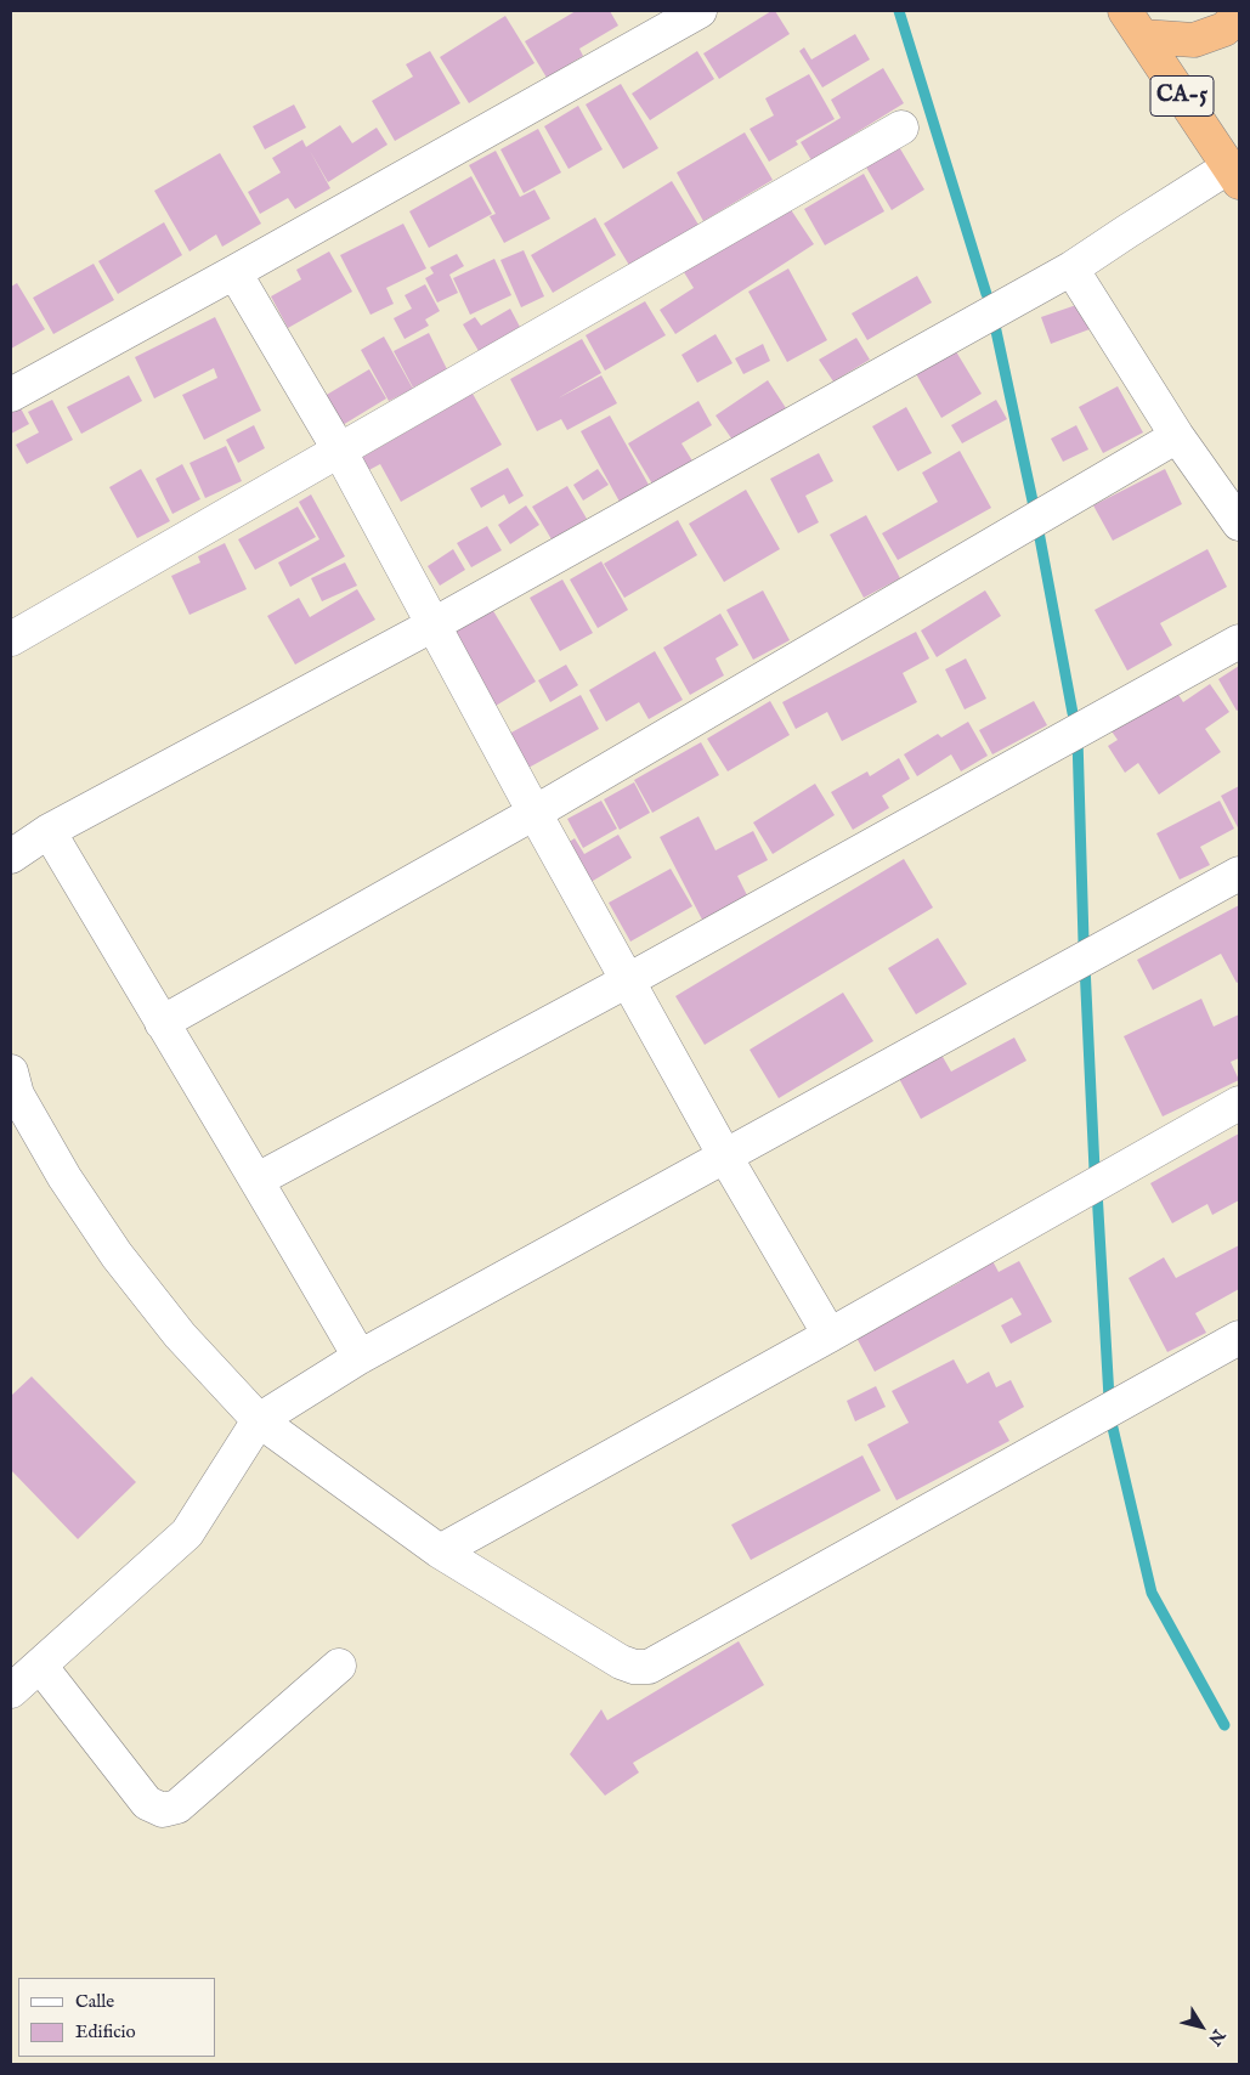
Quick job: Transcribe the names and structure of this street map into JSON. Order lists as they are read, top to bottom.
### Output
{
  "streets": {
    "highway": ["CA-5"]
  },
  "legend": ["Calle", "Edificio"],
  "north": "bottom right"
}
